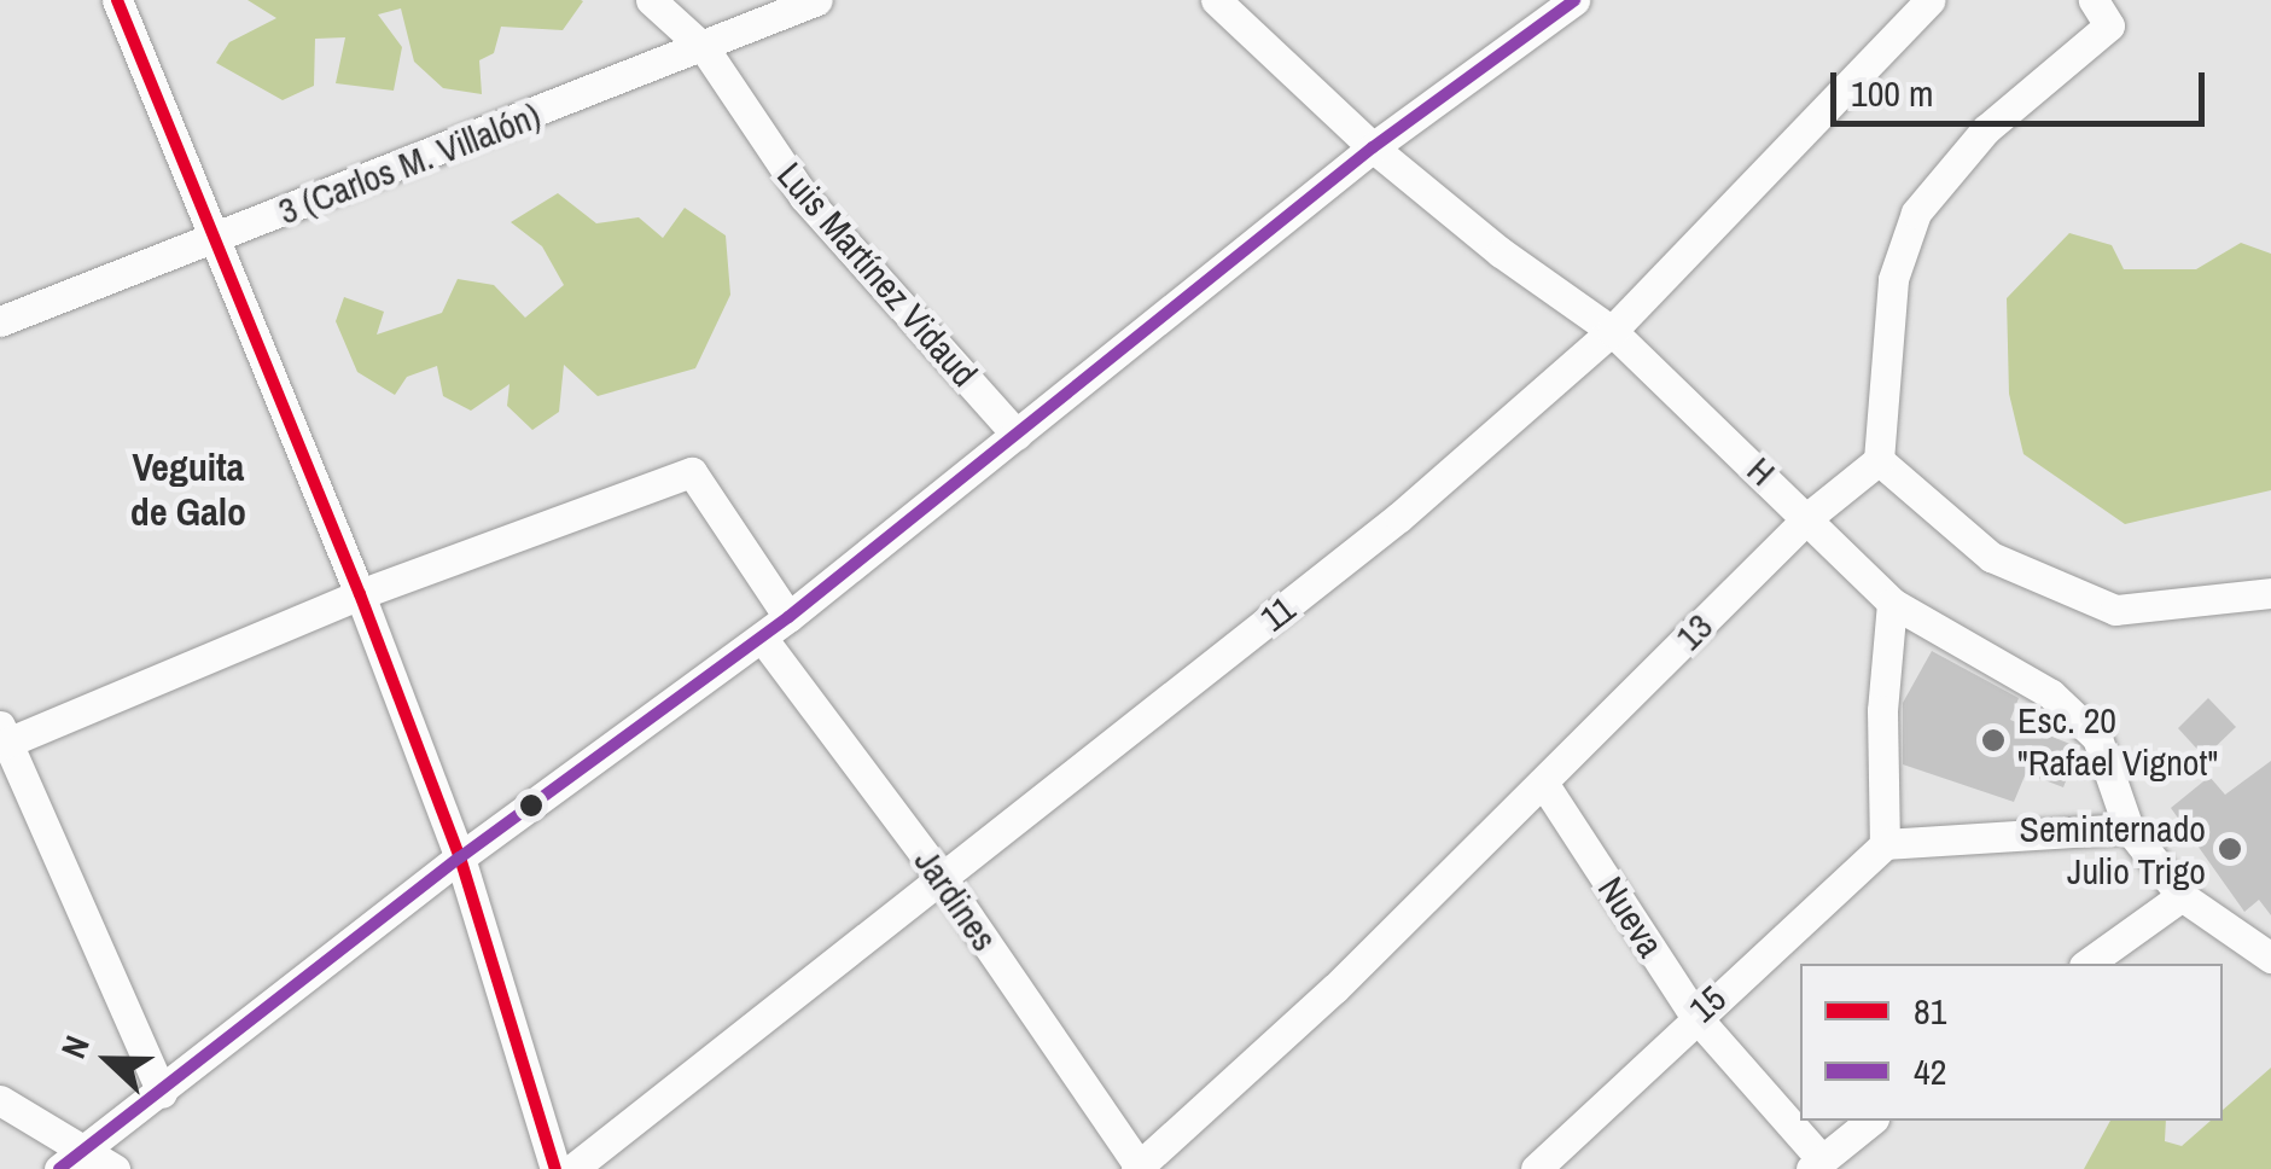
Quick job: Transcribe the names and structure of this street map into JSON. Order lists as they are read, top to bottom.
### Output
{
  "streets": {
    "street": [
      "3 (Carlos M. Villalón)",
      "Luis Martínez Vidaud",
      "H",
      "11",
      "13",
      "Jardines",
      "Nueva",
      "15"
    ]
  },
  "crossings": [
    ["3 (Carlos M. Villalón)", "Luis Martínez Vidaud"],
    ["H", "11"],
    ["H", "13"],
    ["11", "Jardines"],
    ["13", "Jardines"],
    ["13", "Nueva"],
    ["Nueva", "15"]
  ],
  "districts": ["Veguita de Galo"],
  "places": ["Esc. 20 \"Rafael Vignot\"", "Seminternado Julio Trigo"],
  "lines": ["transit line 81", "transit line 42"],
  "legend": ["81", "42"],
  "scale_bar": "100 m",
  "north": "left"
}
